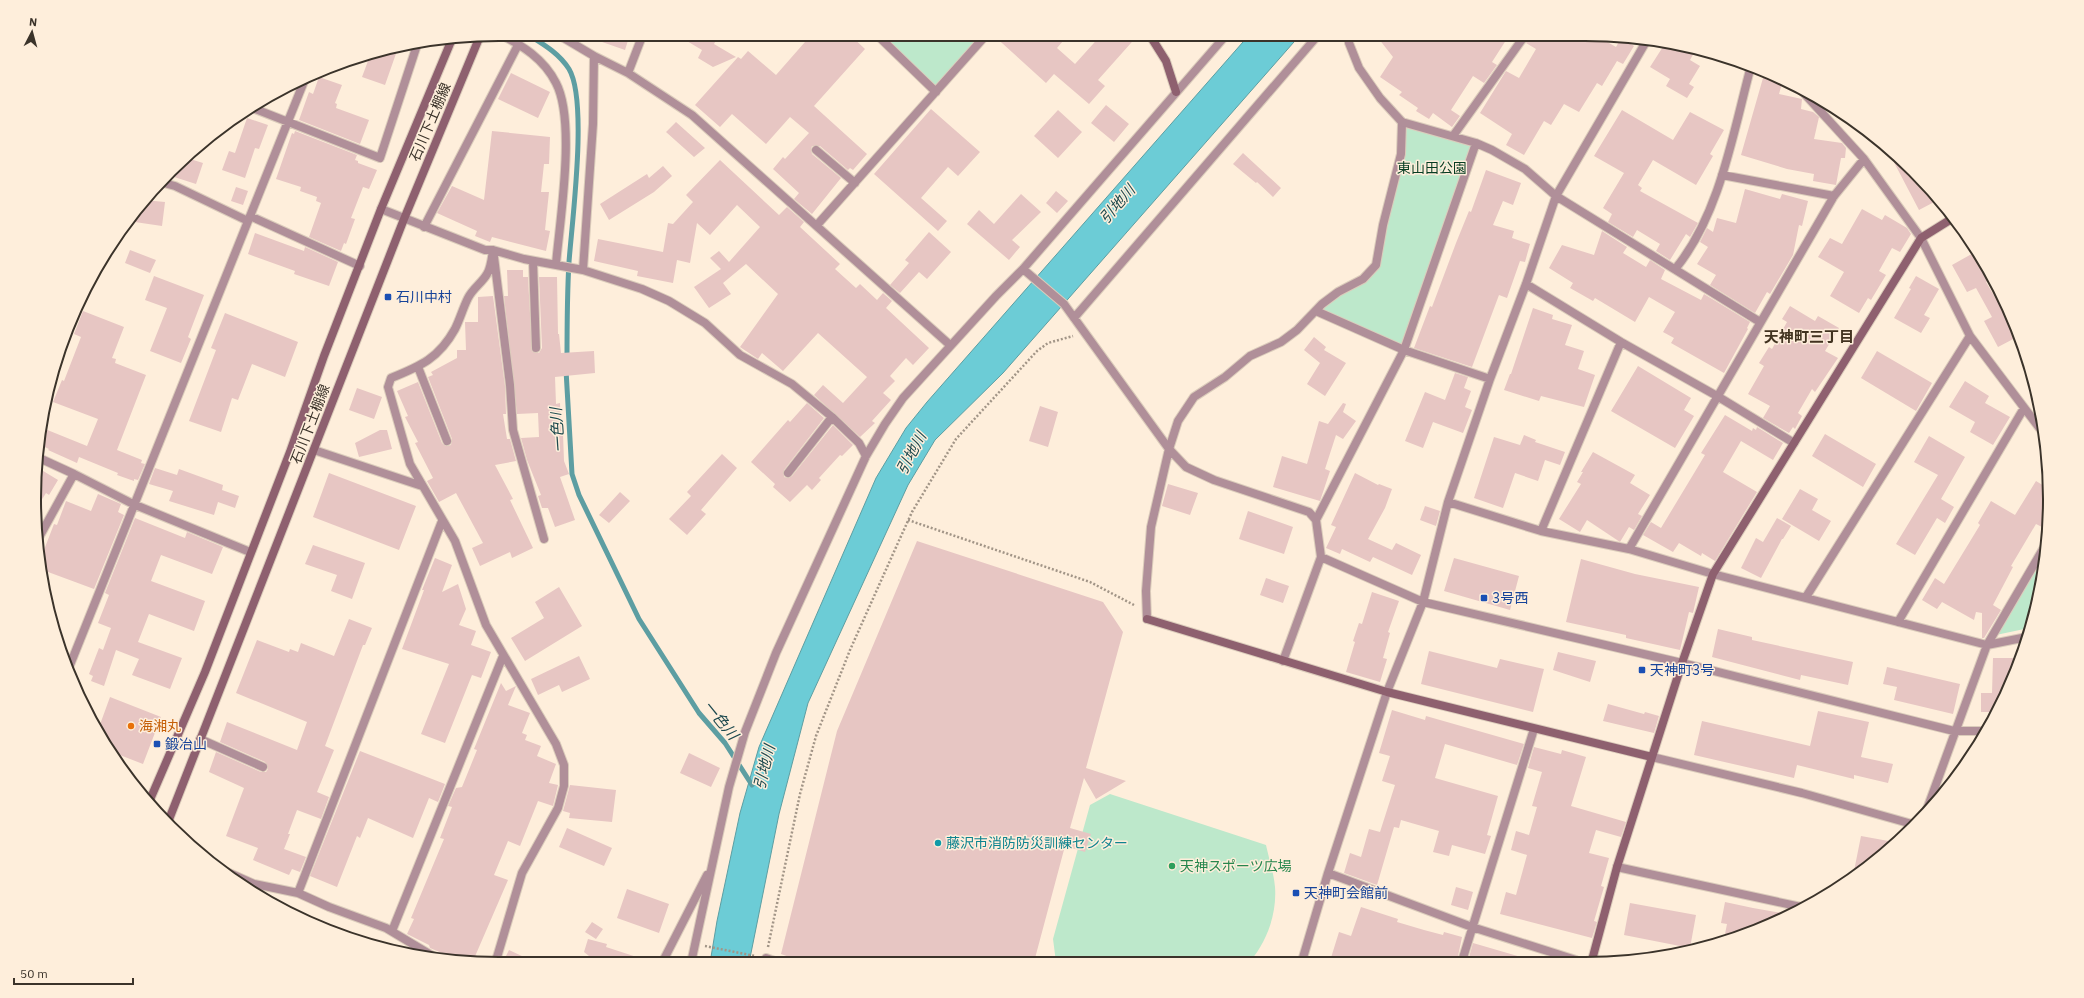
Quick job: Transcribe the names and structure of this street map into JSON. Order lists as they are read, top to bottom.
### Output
{
  "streets": {
    "street": ["石川下土棚線"]
  },
  "districts": ["天神町三丁目"],
  "water": ["引地川", "一色川"],
  "parks": ["東山田公園"],
  "places": {
    "transit": [
      "石川中村",
      "3号西",
      "天神町3号",
      "鍛冶山",
      "天神町会館前"
    ],
    "other": ["海湘丸", "藤沢市消防防災訓練センター", "天神スポーツ広場"]
  },
  "scale_bar": "50 m",
  "north": "top"
}
